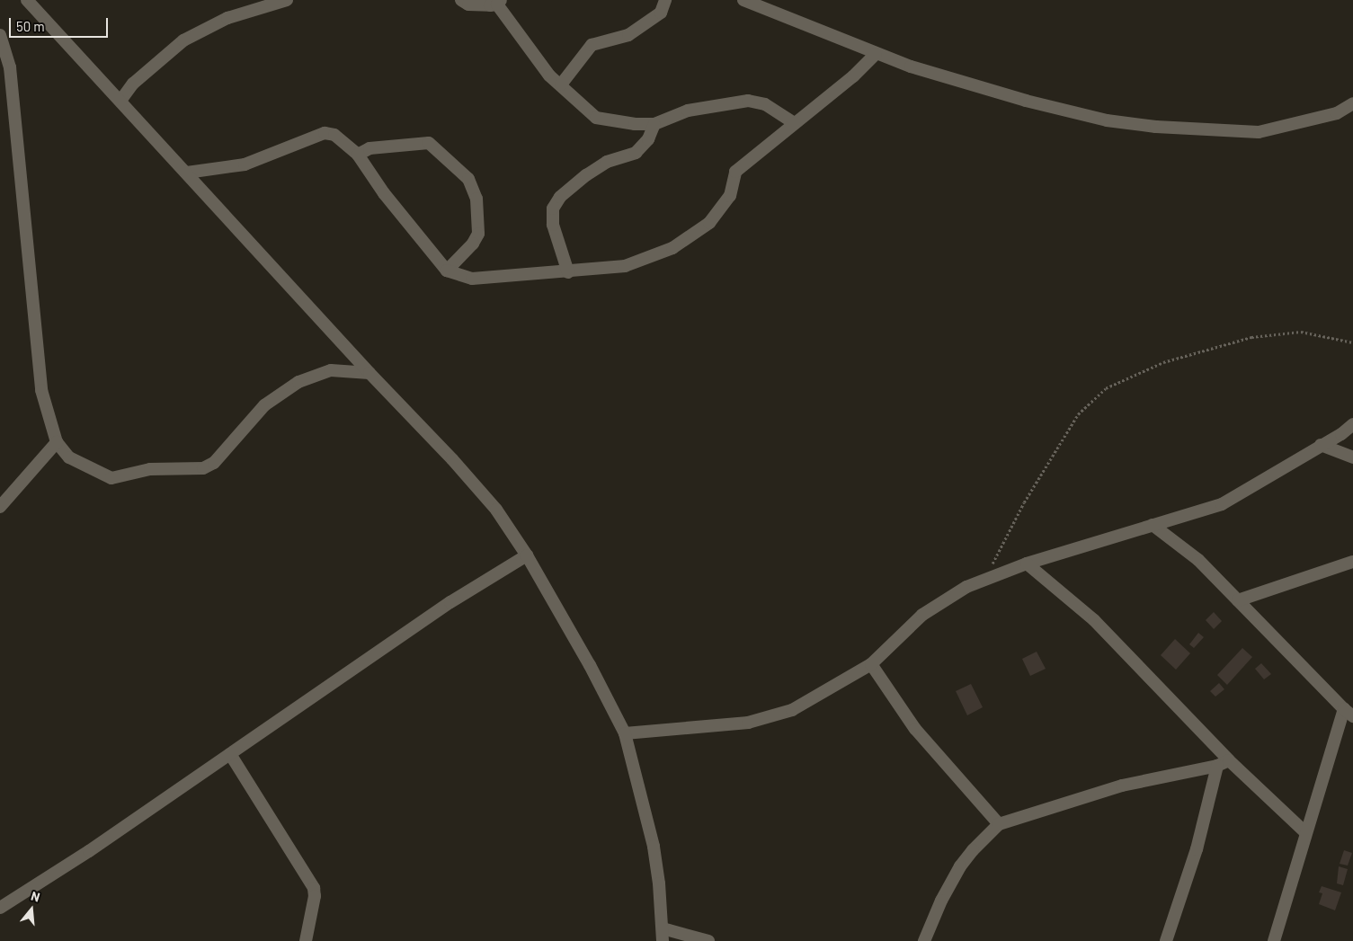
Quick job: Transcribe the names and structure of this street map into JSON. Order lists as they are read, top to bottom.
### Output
{
  "scale_bar": "50 m",
  "north": "top"
}
